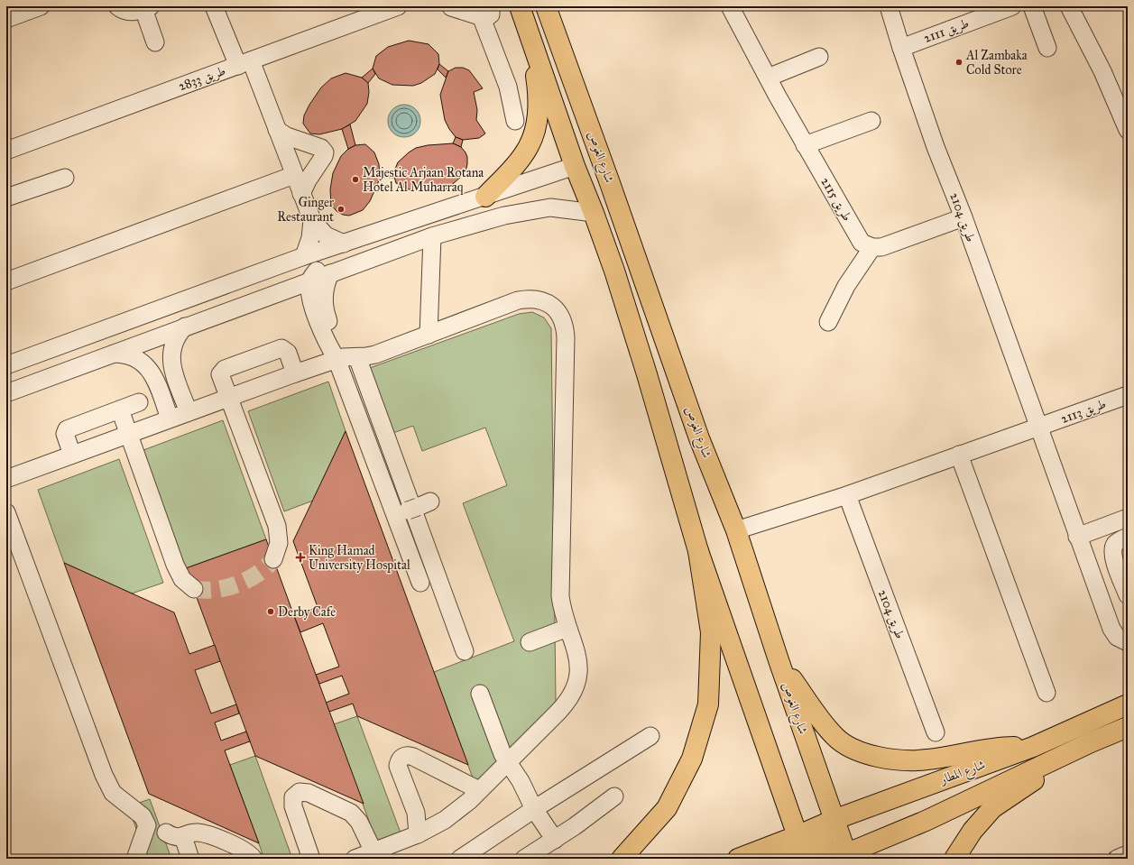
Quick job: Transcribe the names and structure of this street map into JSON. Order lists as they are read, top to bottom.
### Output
{
  "streets": {
    "main road": ["شارع الغوص", "شارع المطار"],
    "street": [
      "طريق 2111",
      "طريق 2833",
      "طريق 2115",
      "طريق 2104",
      "طريق 2113"
    ]
  },
  "crossings": [
    ["طريق 2111", "طريق 2104"],
    ["شارع الغوص", "شارع المطار"],
    ["طريق 2104", "طريق 2113"]
  ],
  "places": {
    "other": [
      "Al Zambaka Cold Store",
      "Majestic Arjaan Rotana Hotel Al Muharraq",
      "Ginger Restaurant",
      "Derby Cafe"
    ],
    "health": ["King Hamad University Hospital"]
  }
}
